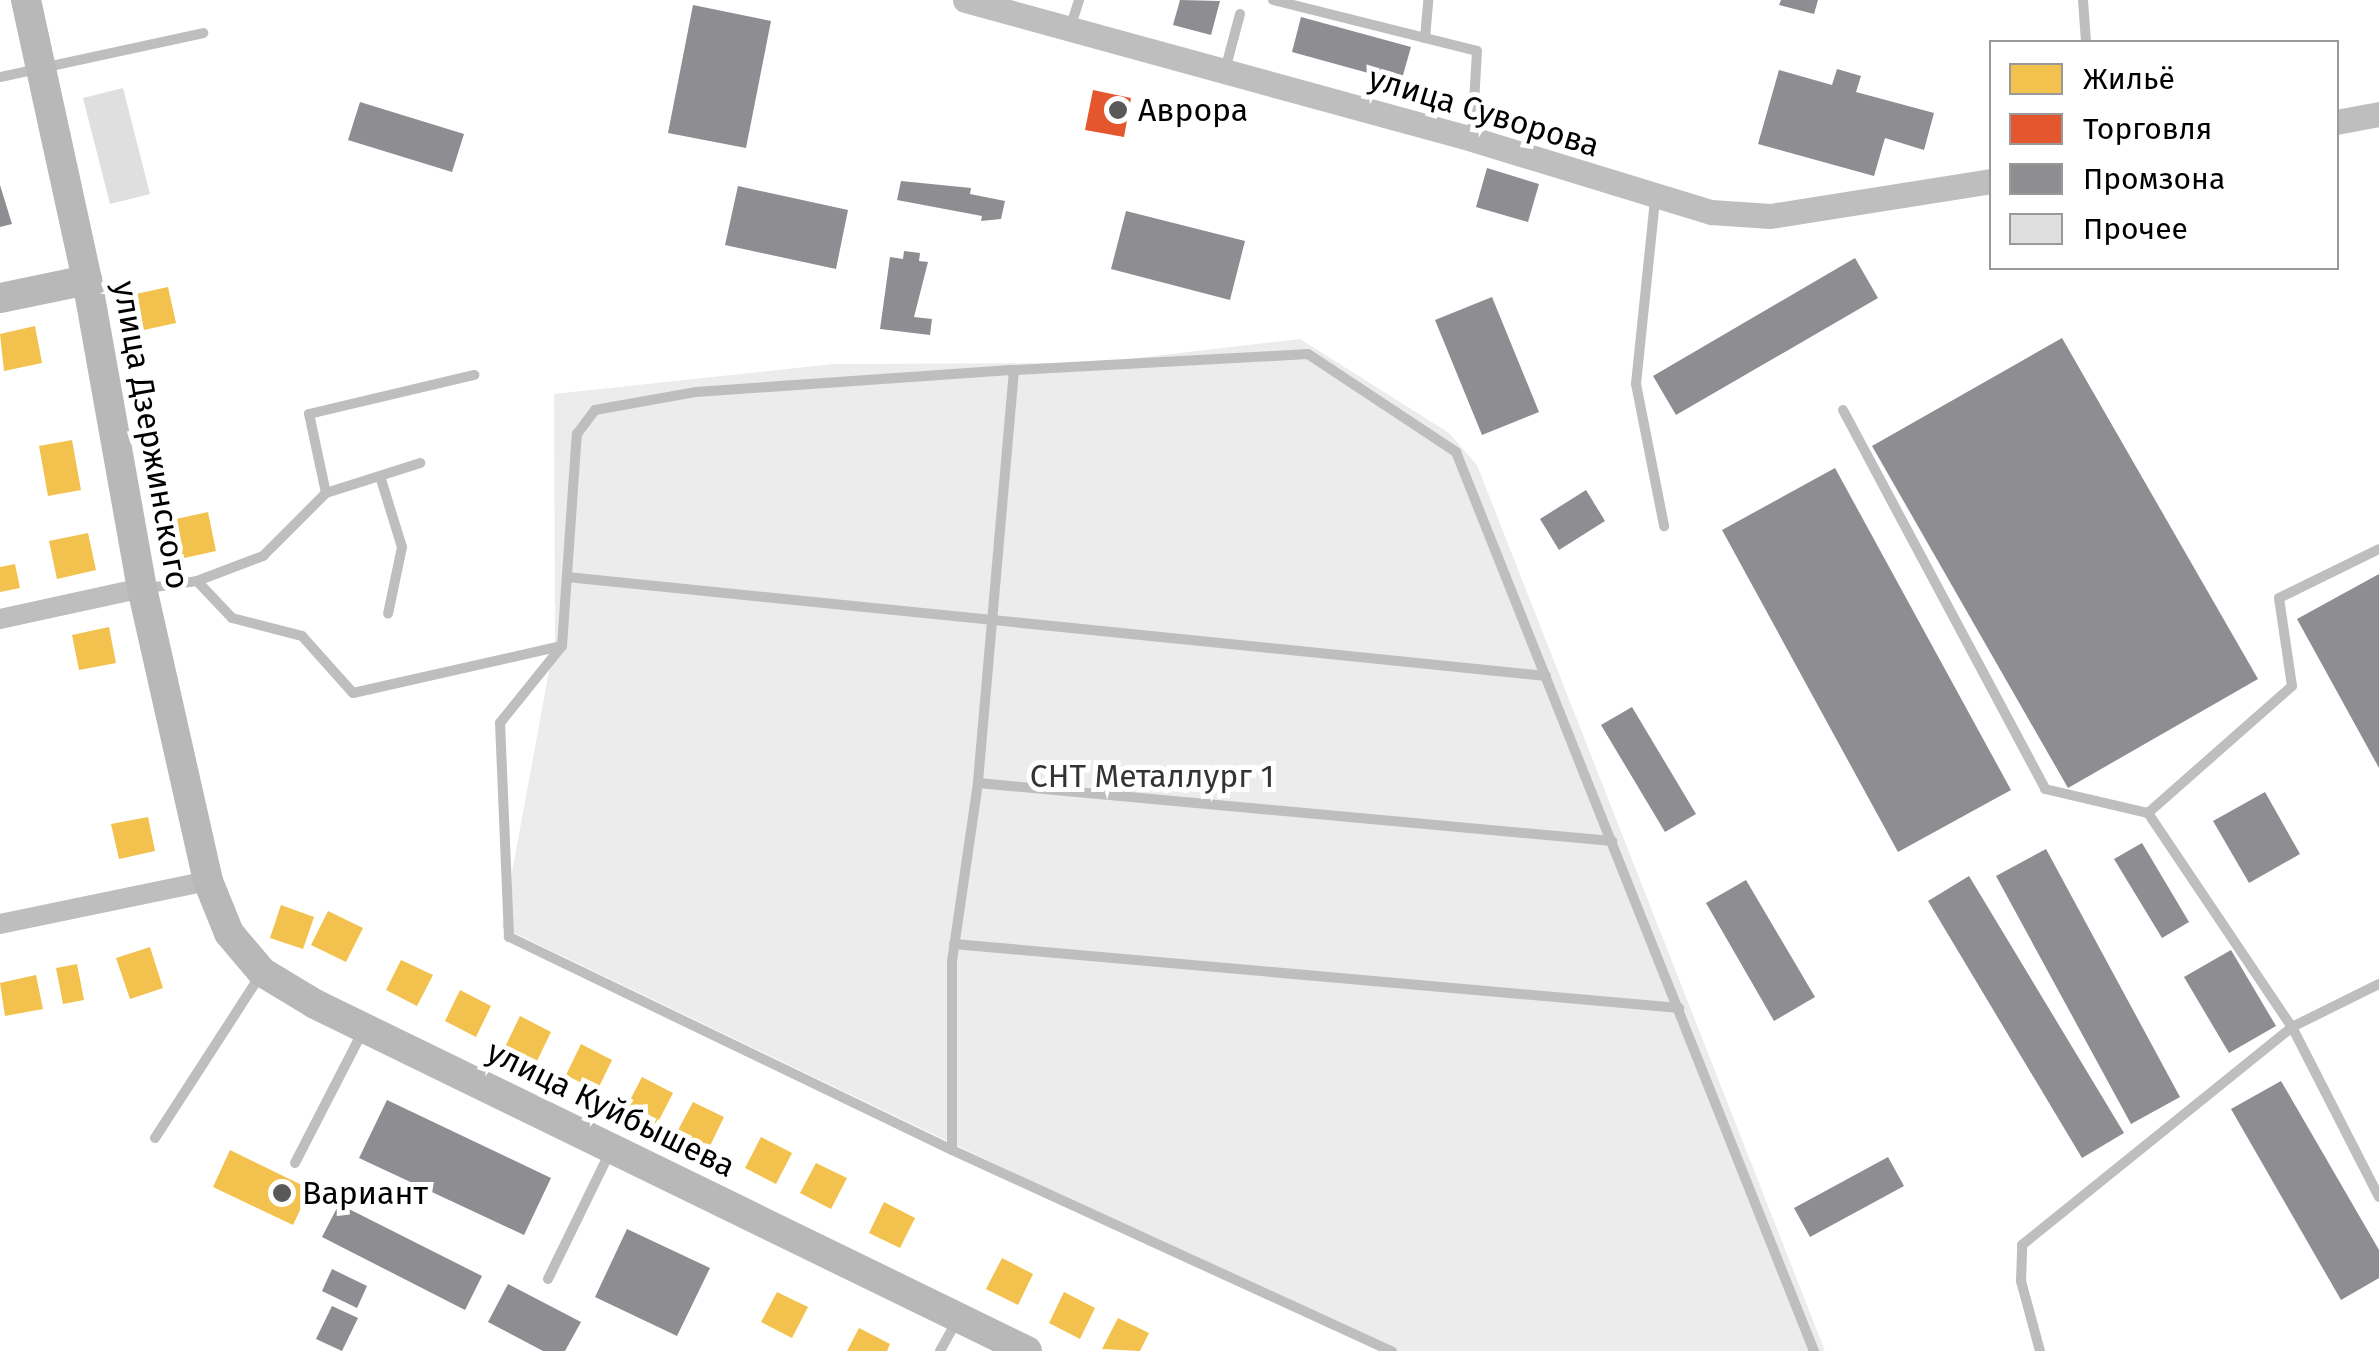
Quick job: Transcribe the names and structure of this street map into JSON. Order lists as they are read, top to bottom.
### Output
{
  "streets": {
    "main road": ["улица Дзержинского", "улица Куйбышева"],
    "street": ["улица Суворова"]
  },
  "crossings": [
    ["улица Дзержинского", "улица Куйбышева"]
  ],
  "parks": ["СНТ Металлург 1"],
  "places": ["Аврора", "Вариант"],
  "legend": [
    "Жильё",
    "Торговля",
    "Промзона",
    "Прочее"
  ]
}
